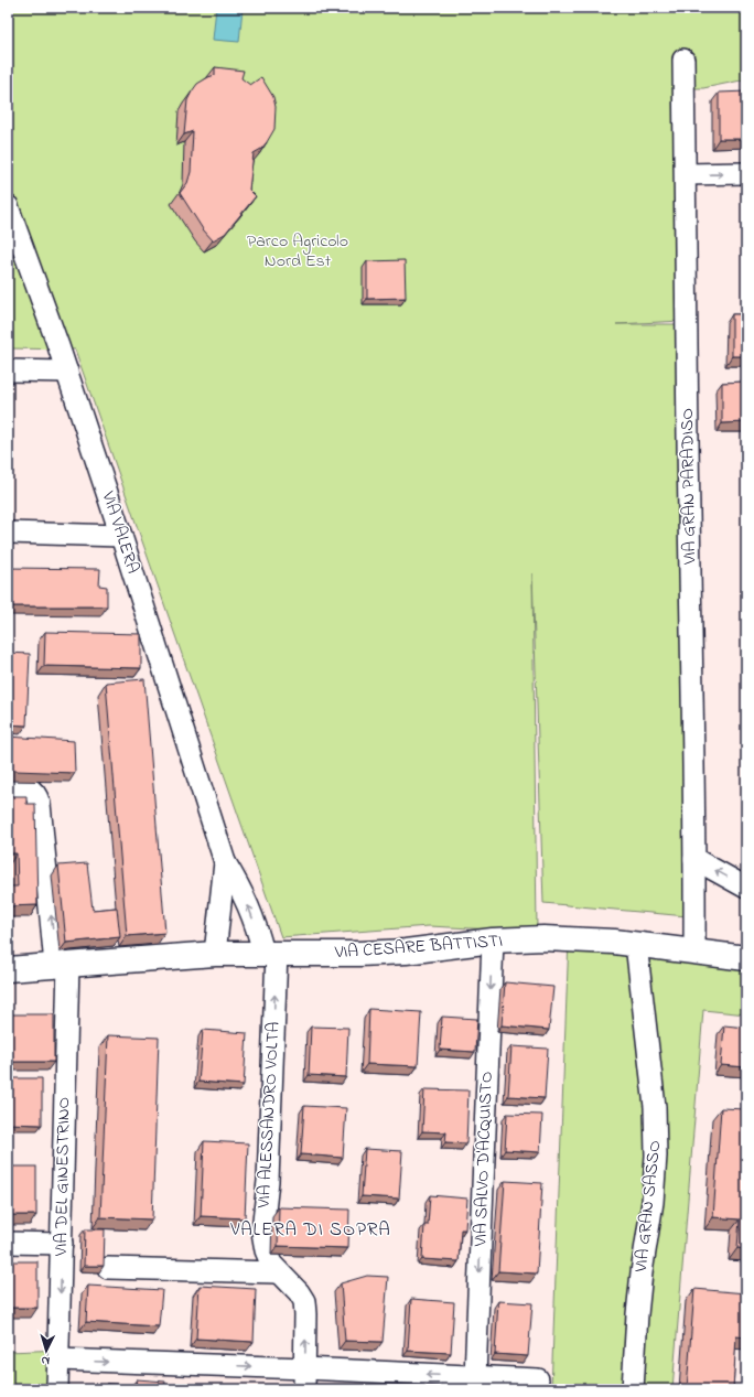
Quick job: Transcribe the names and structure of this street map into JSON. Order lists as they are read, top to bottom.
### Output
{
  "streets": {
    "street": [
      "VIA GRAN PARADISO",
      "VIA VALERA",
      "VIA CESARE BATTISTI",
      "VIA ALESSANDRO VOLTA",
      "VIA SALVO D'ACQUISTO",
      "VIA DEL GINESTRINO",
      "VIA GRAN SASSO"
    ]
  },
  "crossings": [
    ["VIA GRAN PARADISO", "VIA CESARE BATTISTI"],
    ["VIA VALERA", "VIA CESARE BATTISTI"],
    ["VIA VALERA", "VIA ALESSANDRO VOLTA"],
    ["VIA CESARE BATTISTI", "VIA ALESSANDRO VOLTA"],
    ["VIA CESARE BATTISTI", "VIA SALVO D'ACQUISTO"],
    ["VIA CESARE BATTISTI", "VIA DEL GINESTRINO"],
    ["VIA CESARE BATTISTI", "VIA GRAN SASSO"]
  ],
  "one_way": ["VIA ALESSANDRO VOLTA", "VIA SALVO D'ACQUISTO"],
  "districts": ["VALERA DI SOPRA"],
  "parks": ["Parco Agricolo Nord Est"],
  "north": "bottom"
}
